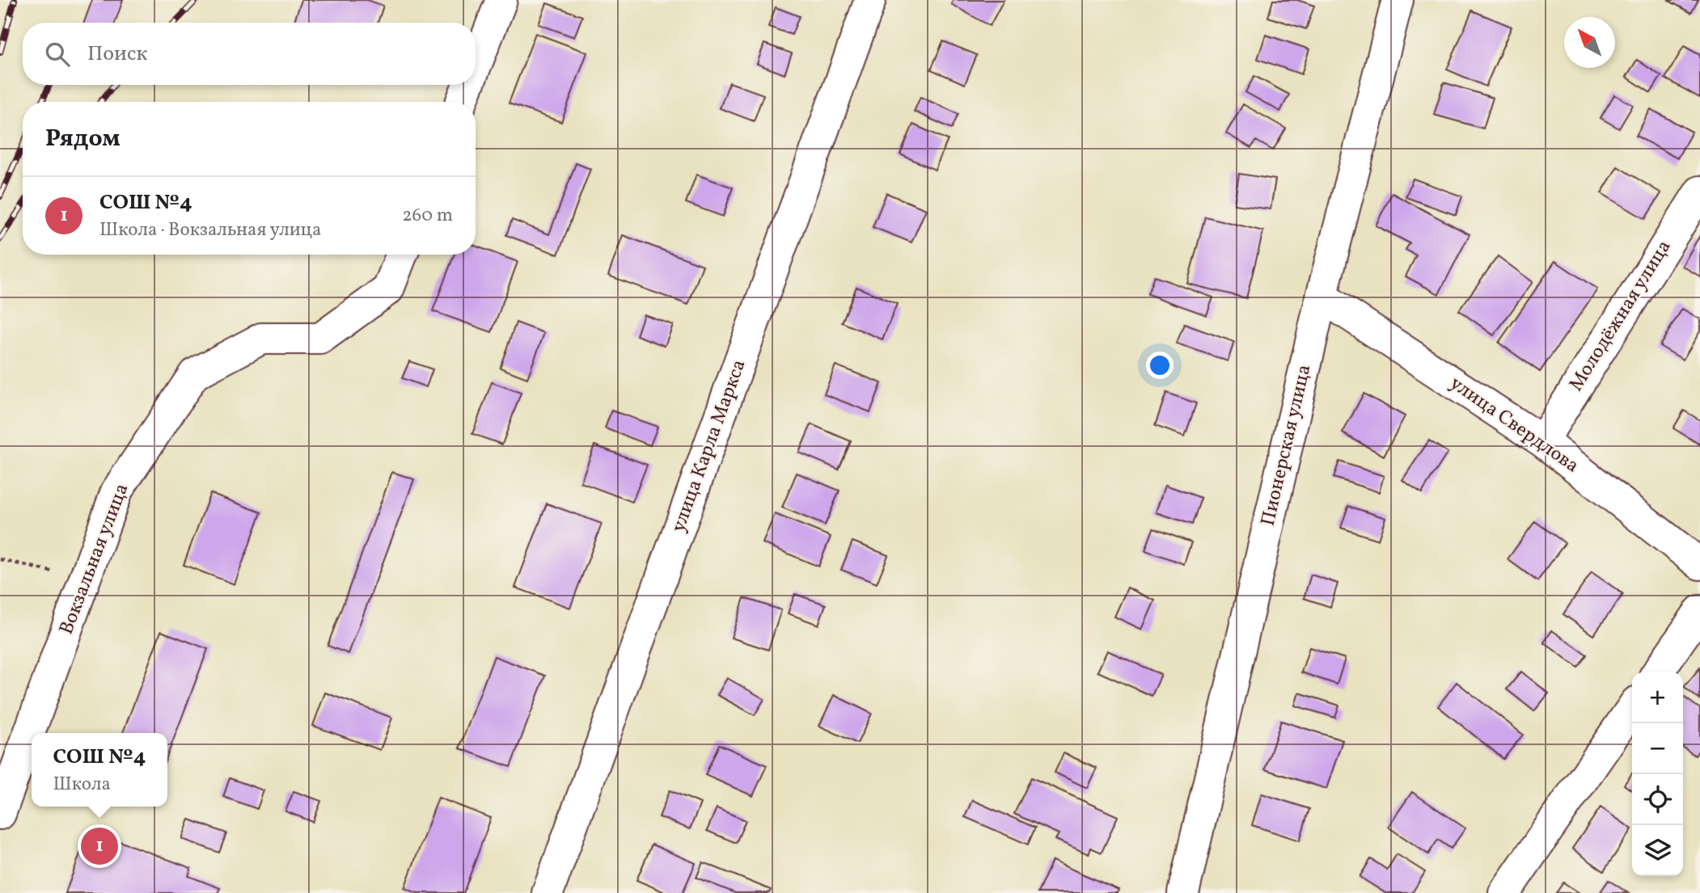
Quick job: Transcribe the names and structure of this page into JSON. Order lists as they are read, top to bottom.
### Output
{
  "streets": {
    "street": [
      "Молодёжная улица",
      "улица Свердлова",
      "Пионерская улица",
      "улица Карла Маркса",
      "Вокзальная улица"
    ]
  },
  "crossings": [
    ["Молодёжная улица", "улица Свердлова"],
    ["улица Свердлова", "Пионерская улица"]
  ],
  "north": "top left",
  "page": {
    "search": "Поиск",
    "heading": "Рядом",
    "list": [
      {
        "mark": "1",
        "name": "СОШ №4",
        "note": "Школа · Вокзальная улица",
        "value": "260 m"
      }
    ],
    "map_buttons": ["+", "−"],
    "popup": ["СОШ №4", "Школа"],
    "pins": "1"
  }
}
